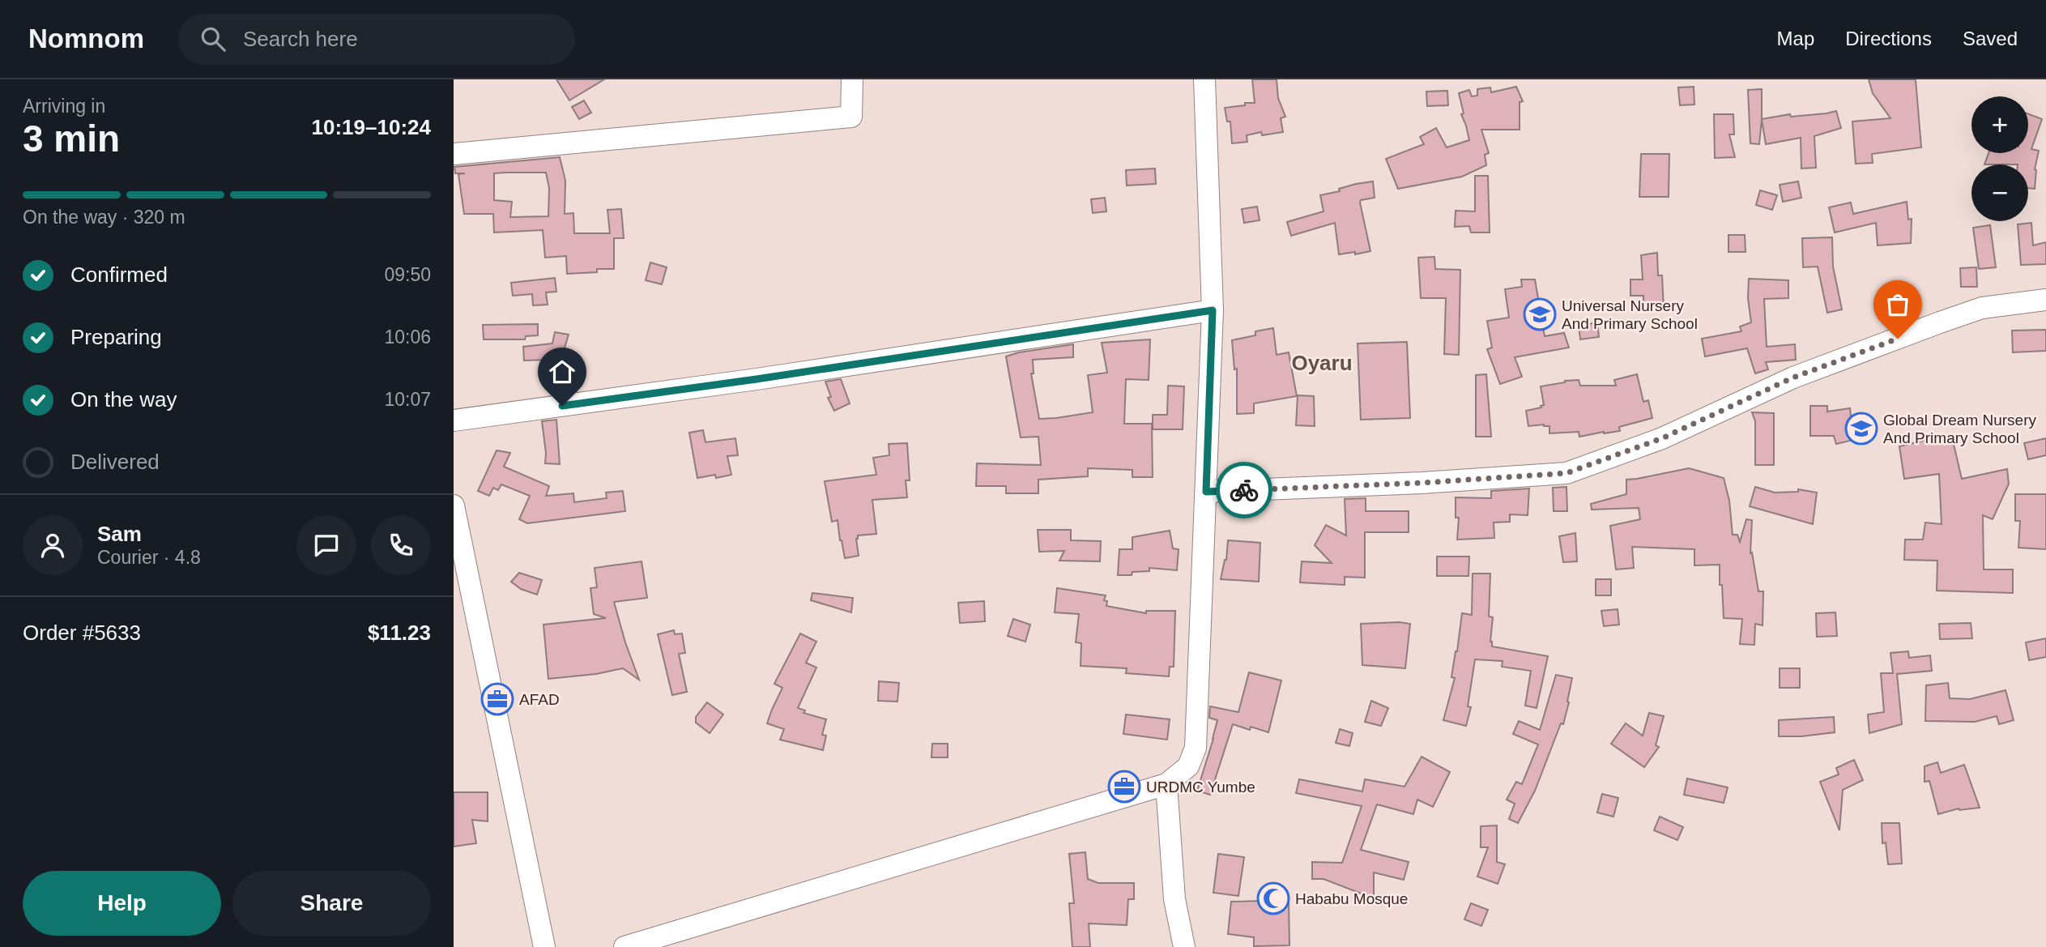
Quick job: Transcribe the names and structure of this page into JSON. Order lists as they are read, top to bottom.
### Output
{
  "districts": ["Oyaru"],
  "places": {
    "school or university": ["Universal Nursery And Primary School", "Global Dream Nursery And Primary School"],
    "office": ["AFAD", "URDMC Yumbe"],
    "mosque": ["Hababu Mosque"]
  },
  "page": {
    "header": "Nomnom",
    "search": "Search here",
    "nav": ["Map", "Directions", "Saved"],
    "heading": ["3 min", "Arriving in", "10:19–10:24"],
    "panel": [
      "Sam",
      "Courier · 4.8",
      "Order #5633",
      "$11.23"
    ],
    "map_buttons": ["+", "−"],
    "bar": "On the way · 320 m",
    "list": [
      ["Confirmed", "09:50"],
      ["Preparing", "10:06"],
      ["On the way", "10:07"],
      "Delivered"
    ],
    "buttons": ["Help", "Share"]
  }
}
